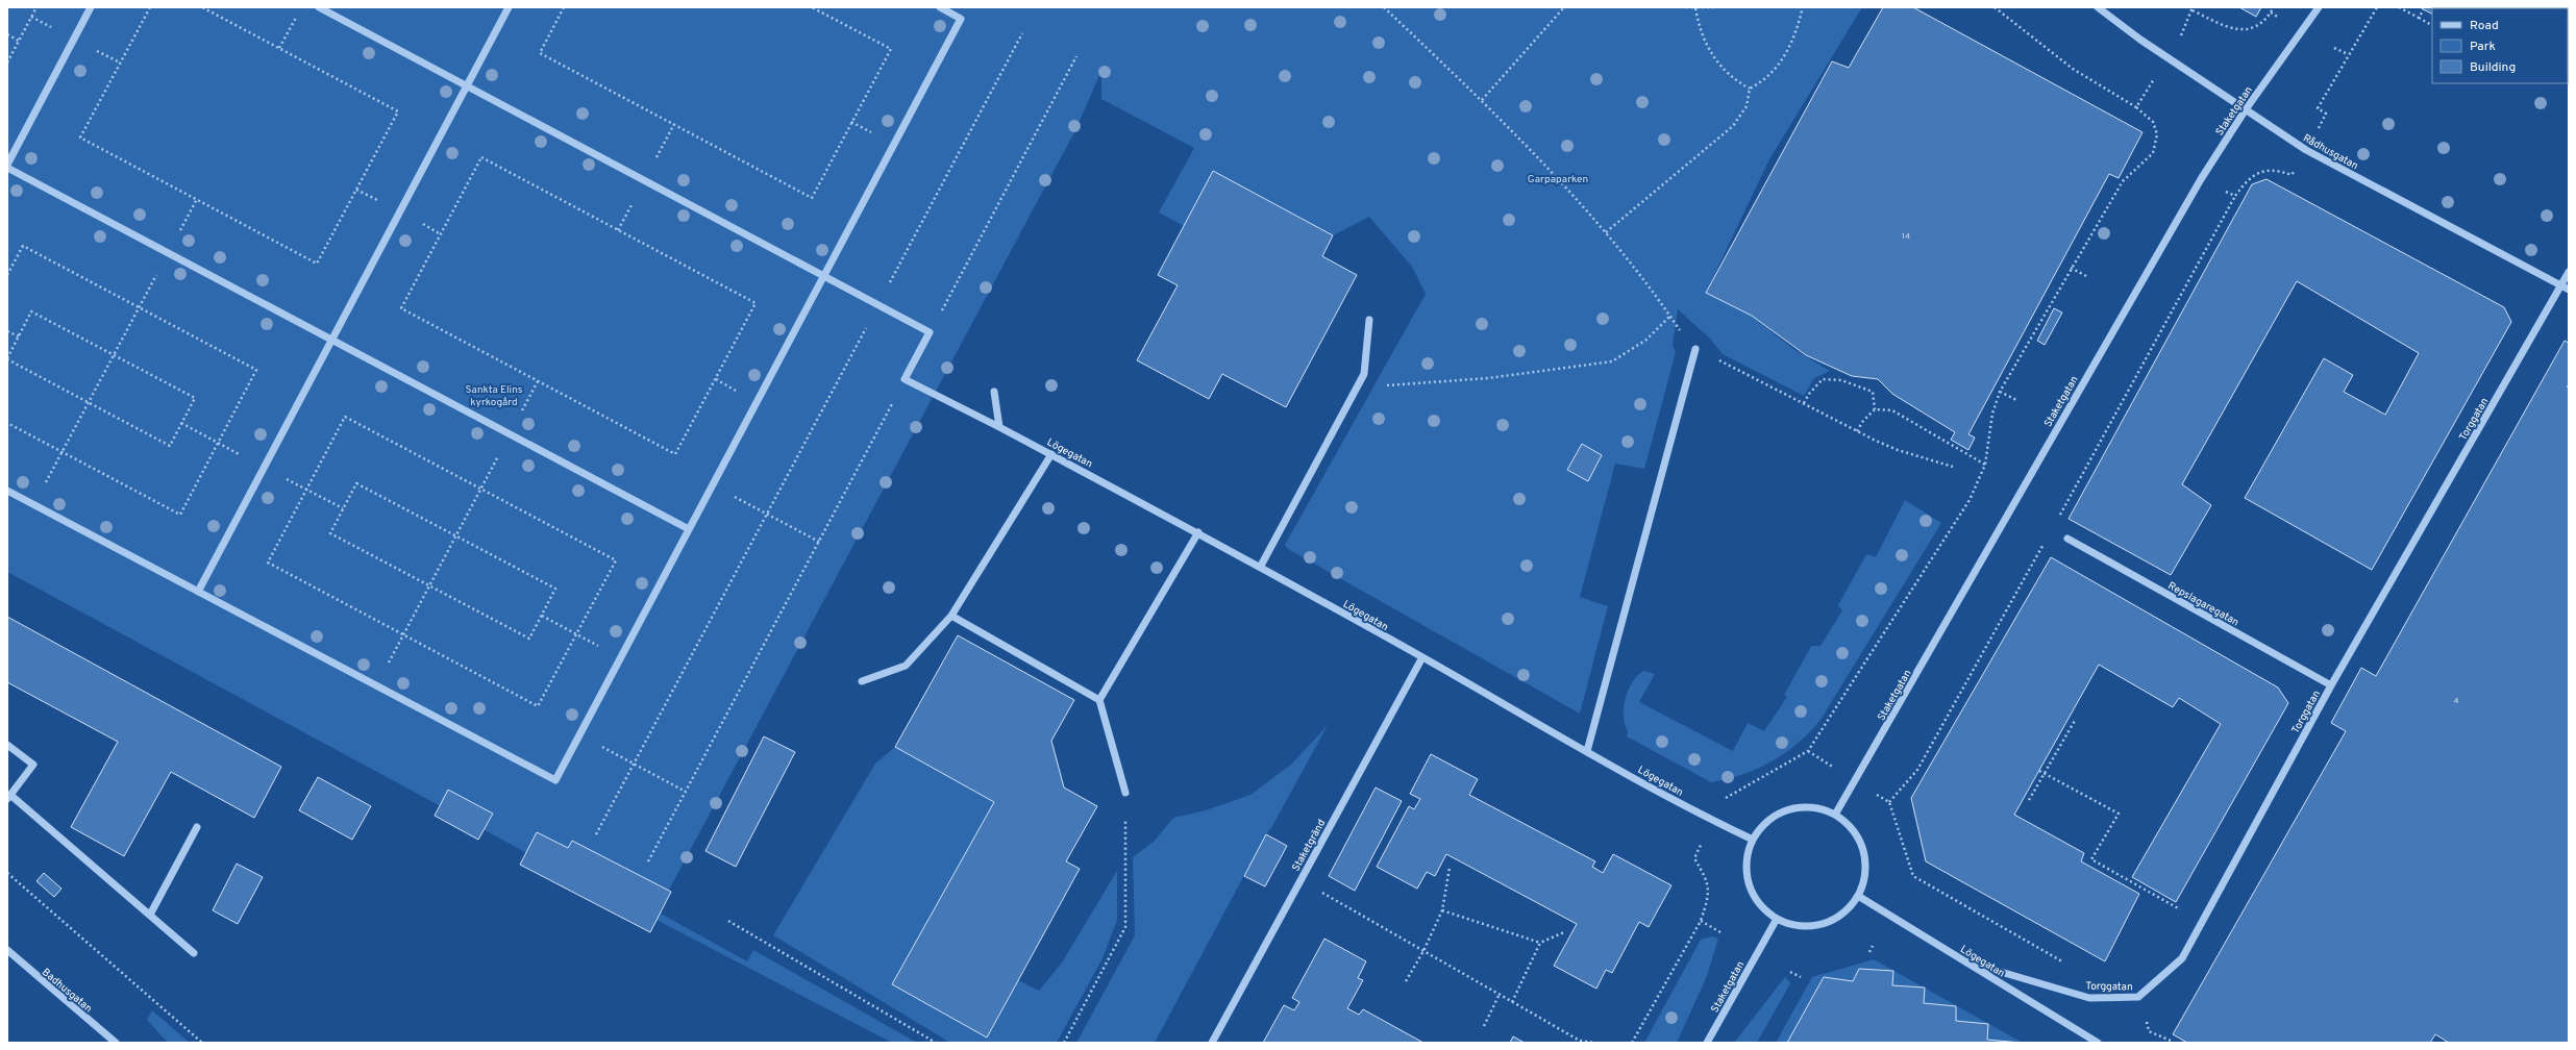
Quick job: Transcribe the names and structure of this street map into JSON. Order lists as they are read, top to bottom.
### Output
{
  "streets": {
    "street": [
      "Staketgatan",
      "Rådhusgatan",
      "Torggatan",
      "Lögegatan",
      "Repslagaregatan",
      "Staketgränd",
      "Badhusgatan"
    ]
  },
  "crossings": [
    ["Staketgatan", "Rådhusgatan"],
    ["Staketgatan", "Lögegatan"],
    ["Rådhusgatan", "Torggatan"],
    ["Torggatan", "Lögegatan"],
    ["Torggatan", "Repslagaregatan"],
    ["Lögegatan", "Staketgränd"]
  ],
  "parks": ["Garpaparken", "Sankta Elins kyrkogård"],
  "house_numbers": ["14", "4"],
  "legend": ["Road", "Park", "Building"]
}
